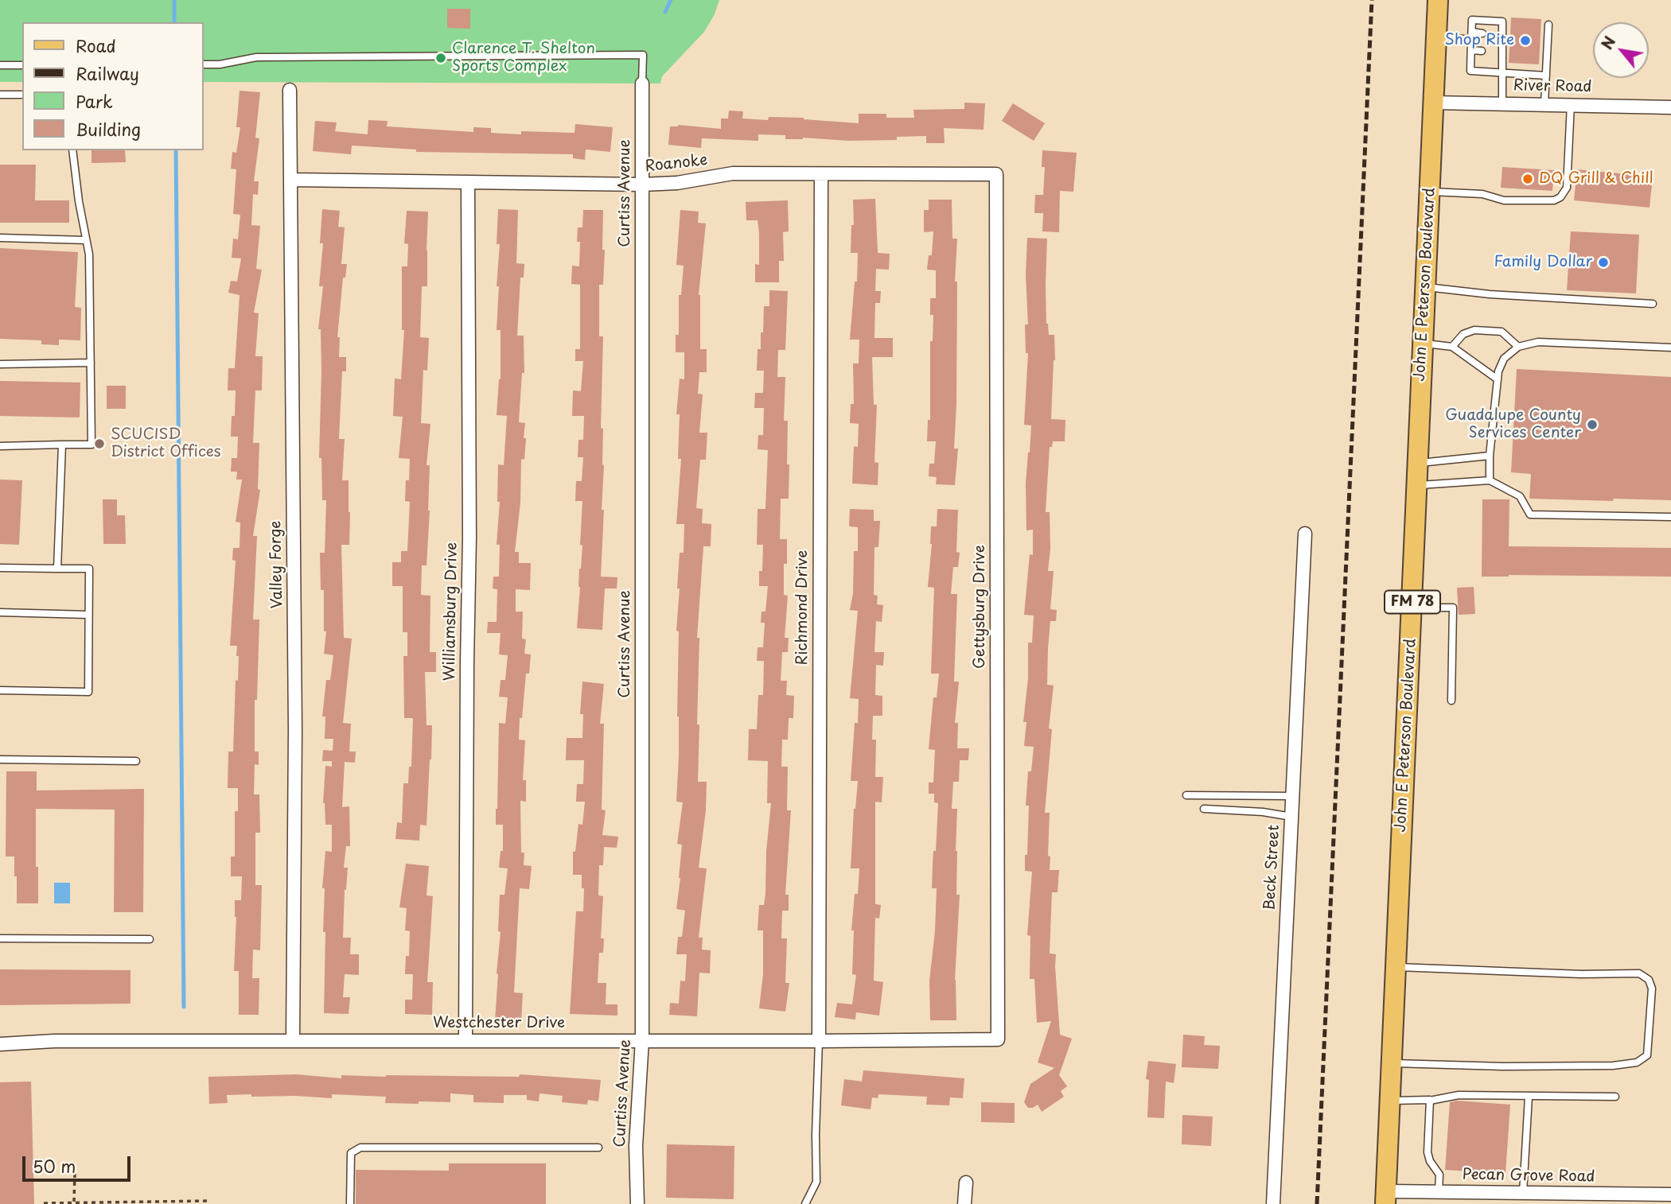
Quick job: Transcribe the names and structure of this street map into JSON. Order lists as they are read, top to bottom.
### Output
{
  "streets": {
    "main road": ["John E Peterson Boulevard", "FM 78"],
    "street": [
      "River Road",
      "Roanoke",
      "Curtiss Avenue",
      "Valley Forge",
      "Gettysburg Drive",
      "Richmond Drive",
      "Williamsburg Drive",
      "Beck Street",
      "Westchester Drive",
      "Pecan Grove Road"
    ]
  },
  "crossings": [
    ["River Road", "John E Peterson Boulevard"],
    ["Roanoke", "Curtiss Avenue"],
    ["Roanoke", "Valley Forge"],
    ["Roanoke", "Gettysburg Drive"],
    ["Roanoke", "Richmond Drive"],
    ["Roanoke", "Williamsburg Drive"],
    ["Curtiss Avenue", "Westchester Drive"],
    ["John E Peterson Boulevard", "Pecan Grove Road"],
    ["Valley Forge", "Westchester Drive"],
    ["Gettysburg Drive", "Westchester Drive"],
    ["Richmond Drive", "Westchester Drive"],
    ["Williamsburg Drive", "Westchester Drive"]
  ],
  "places": [
    "Shop Rite",
    "Clarence T. Shelton Sports Complex",
    "DQ Grill & Chill",
    "Family Dollar",
    "Guadalupe County Services Center",
    "SCUCISD District Offices"
  ],
  "legend": [
    "Road",
    "Railway",
    "Park",
    "Building"
  ],
  "scale_bar": "50 m",
  "north": "top left"
}
